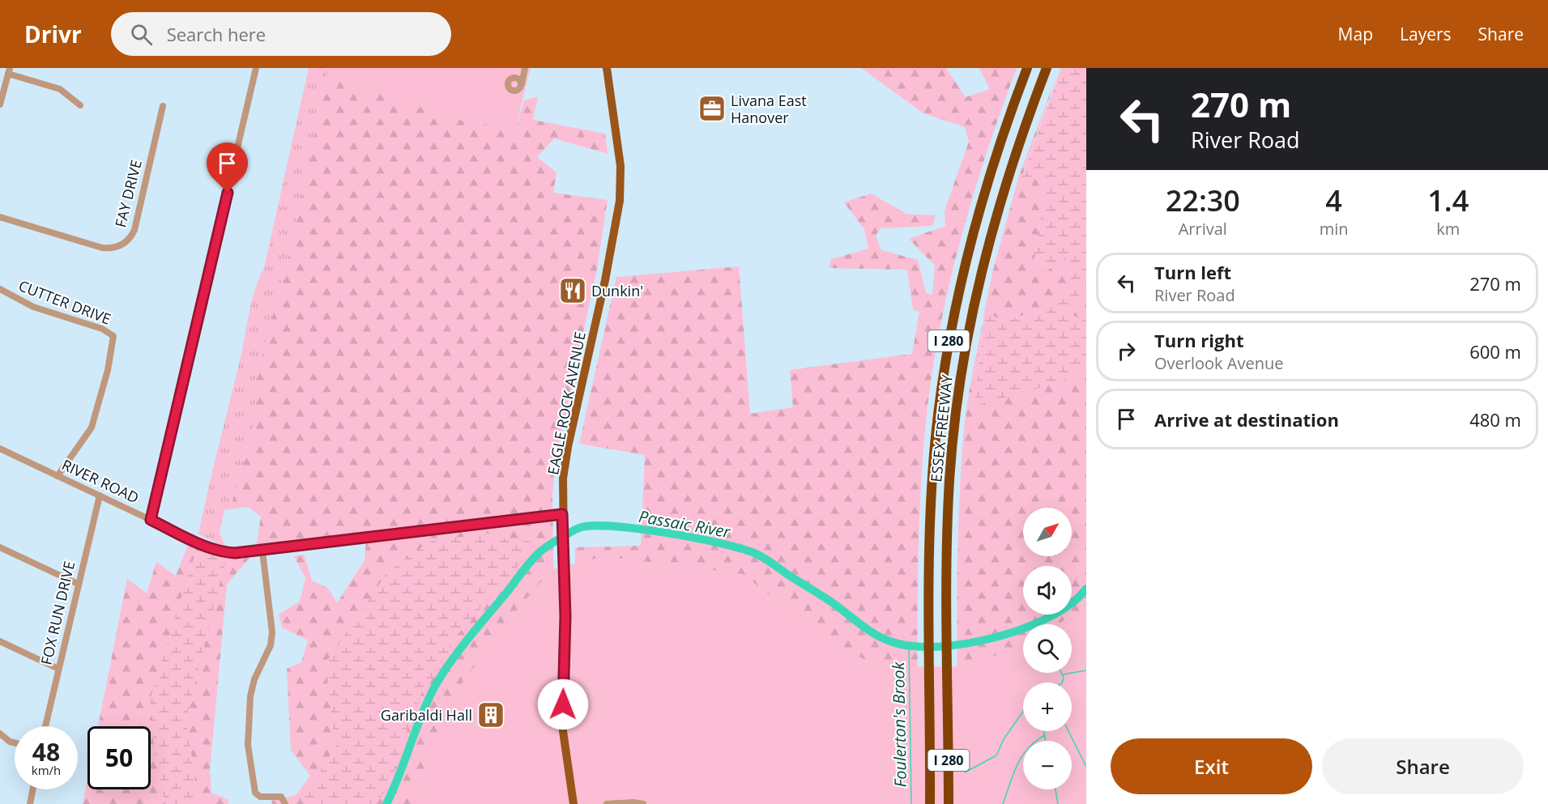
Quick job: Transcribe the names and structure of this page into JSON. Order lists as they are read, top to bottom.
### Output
{
  "streets": {
    "highway": ["I 280", "ESSEX FREEWAY"],
    "main road": ["EAGLE ROCK AVENUE"],
    "street": [
      "FAY DRIVE",
      "CUTTER DRIVE",
      "RIVER ROAD",
      "FOX RUN DRIVE"
    ]
  },
  "crossings": [
    ["CUTTER DRIVE", "RIVER ROAD"],
    ["EAGLE ROCK AVENUE", "RIVER ROAD"],
    ["RIVER ROAD", "FOX RUN DRIVE"]
  ],
  "water": ["Passaic River", "Foulerton's Brook"],
  "places": {
    "office": ["Livana East Hanover"],
    "restaurant": ["Dunkin'"],
    "building": ["Garibaldi Hall"]
  },
  "north": "top right",
  "page": {
    "header": "Drivr",
    "search": "Search here",
    "nav": ["Map", "Layers", "Share"],
    "turn": ["270 m", "River Road"],
    "eta": [
      "22:30",
      "Arrival",
      "4",
      "min",
      "1.4",
      "km"
    ],
    "list": [
      {
        "name": "Turn left",
        "note": "River Road",
        "value": "270 m"
      },
      {
        "name": "Turn right",
        "note": "Overlook Avenue",
        "value": "600 m"
      },
      {
        "name": "Arrive at destination",
        "value": "480 m"
      }
    ],
    "map_buttons": ["+", "−"],
    "speed": "48 km/h",
    "limit": "50",
    "buttons": ["Exit", "Share"]
  }
}
